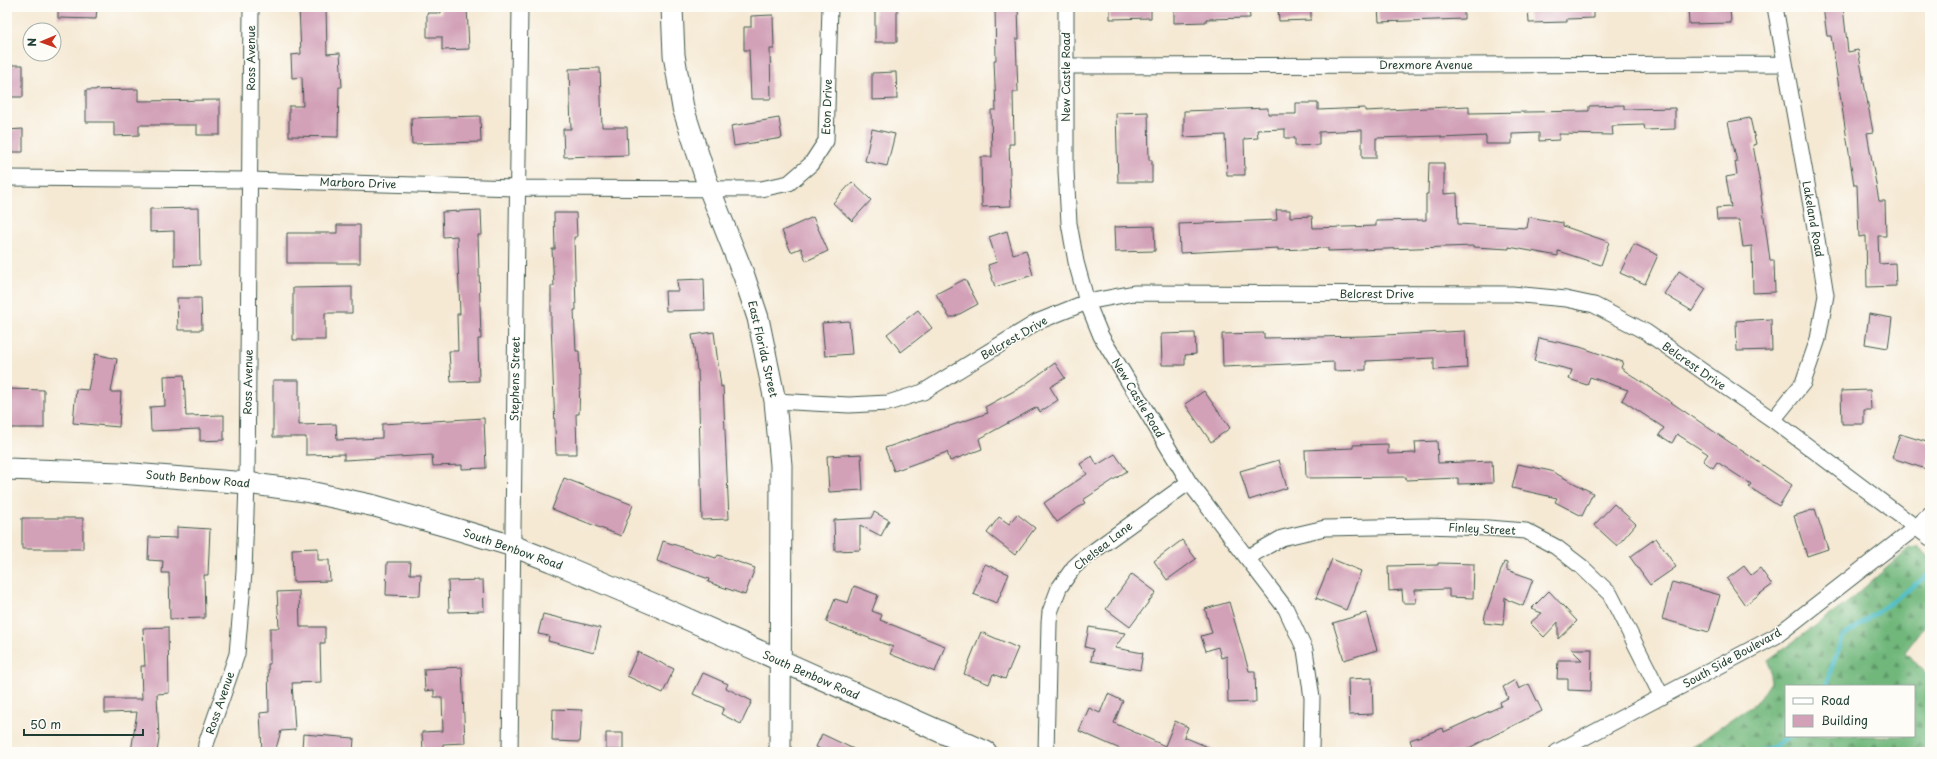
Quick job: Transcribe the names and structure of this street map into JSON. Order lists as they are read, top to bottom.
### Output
{
  "streets": {
    "main road": ["East Florida Street", "South Benbow Road"],
    "street": [
      "Ross Avenue",
      "Drexmore Avenue",
      "New Castle Road",
      "Eton Drive",
      "Marboro Drive",
      "Lakeland Road",
      "Belcrest Drive",
      "Stephens Street",
      "Finley Street",
      "Chelsea Lane",
      "South Side Boulevard"
    ]
  },
  "crossings": [
    ["Ross Avenue", "Marboro Drive"],
    ["Ross Avenue", "South Benbow Road"],
    ["Drexmore Avenue", "New Castle Road"],
    ["Drexmore Avenue", "Lakeland Road"],
    ["New Castle Road", "Belcrest Drive"],
    ["New Castle Road", "Finley Street"],
    ["New Castle Road", "Chelsea Lane"],
    ["Eton Drive", "Marboro Drive"],
    ["Eton Drive", "East Florida Street"],
    ["Marboro Drive", "East Florida Street"],
    ["Marboro Drive", "Stephens Street"],
    ["Lakeland Road", "Belcrest Drive"],
    ["Belcrest Drive", "East Florida Street"],
    ["Belcrest Drive", "South Side Boulevard"],
    ["East Florida Street", "South Benbow Road"],
    ["Stephens Street", "South Benbow Road"],
    ["Finley Street", "South Side Boulevard"]
  ],
  "legend": ["Road", "Building"],
  "scale_bar": "50 m",
  "north": "left"
}
